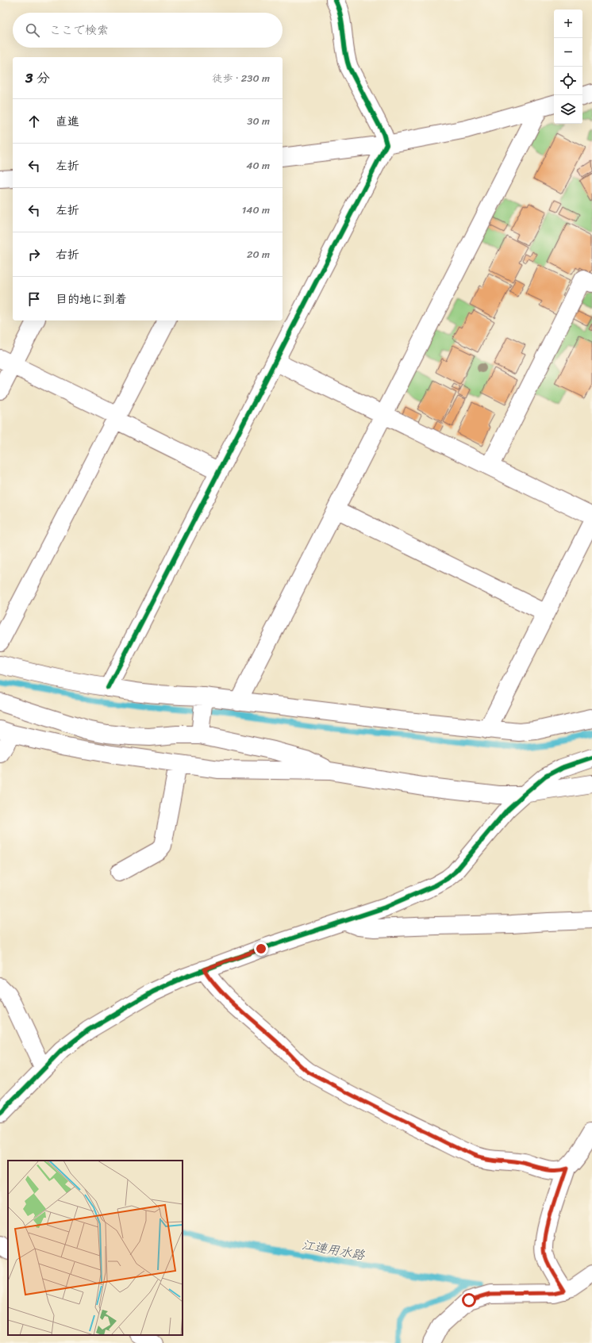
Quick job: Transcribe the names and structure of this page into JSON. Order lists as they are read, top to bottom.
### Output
{
  "water": ["江連用水路"],
  "page": {
    "map_buttons": ["+", "−"],
    "search": "ここで検索",
    "heading": ["3 分", "徒歩 · 230 m"],
    "list": [
      ["直進", "30 m"],
      ["左折", "40 m"],
      ["左折", "140 m"],
      ["右折", "20 m"],
      "目的地に到着"
    ]
  }
}
